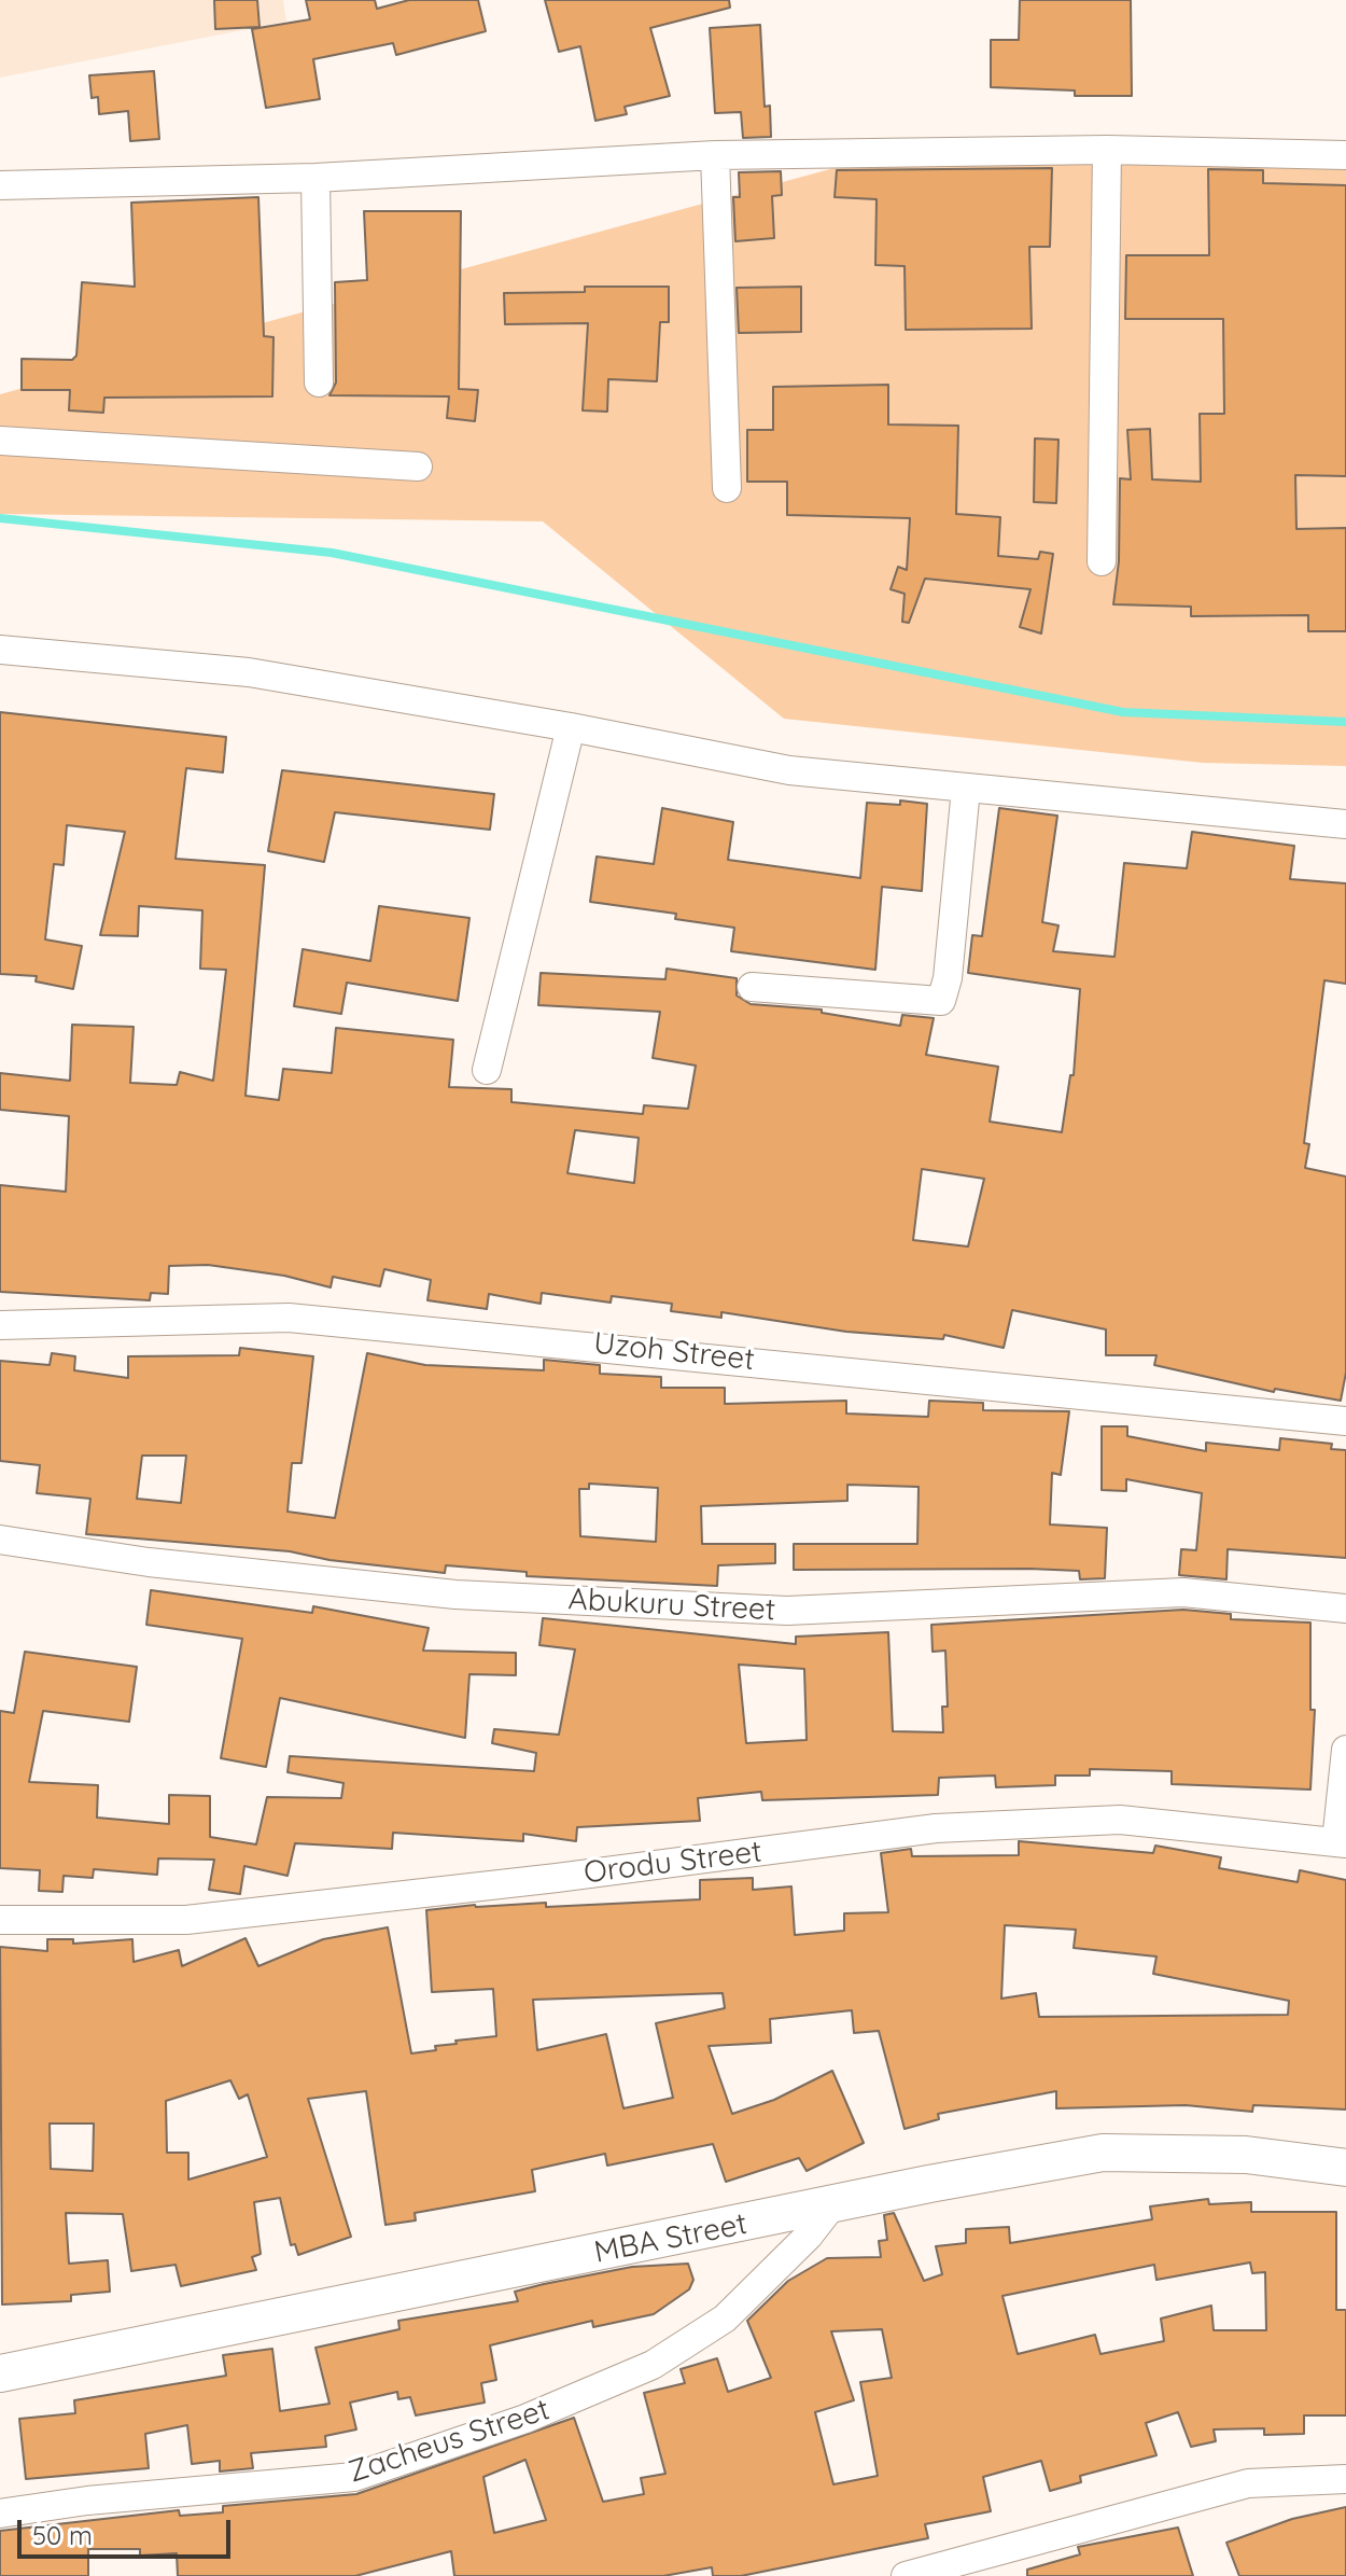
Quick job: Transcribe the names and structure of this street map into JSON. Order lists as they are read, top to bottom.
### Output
{
  "streets": {
    "street": [
      "Uzoh Street",
      "Abukuru Street",
      "Orodu Street",
      "MBA Street",
      "Zacheus Street"
    ]
  },
  "crossings": [
    ["MBA Street", "Zacheus Street"]
  ],
  "scale_bar": "50 m"
}
